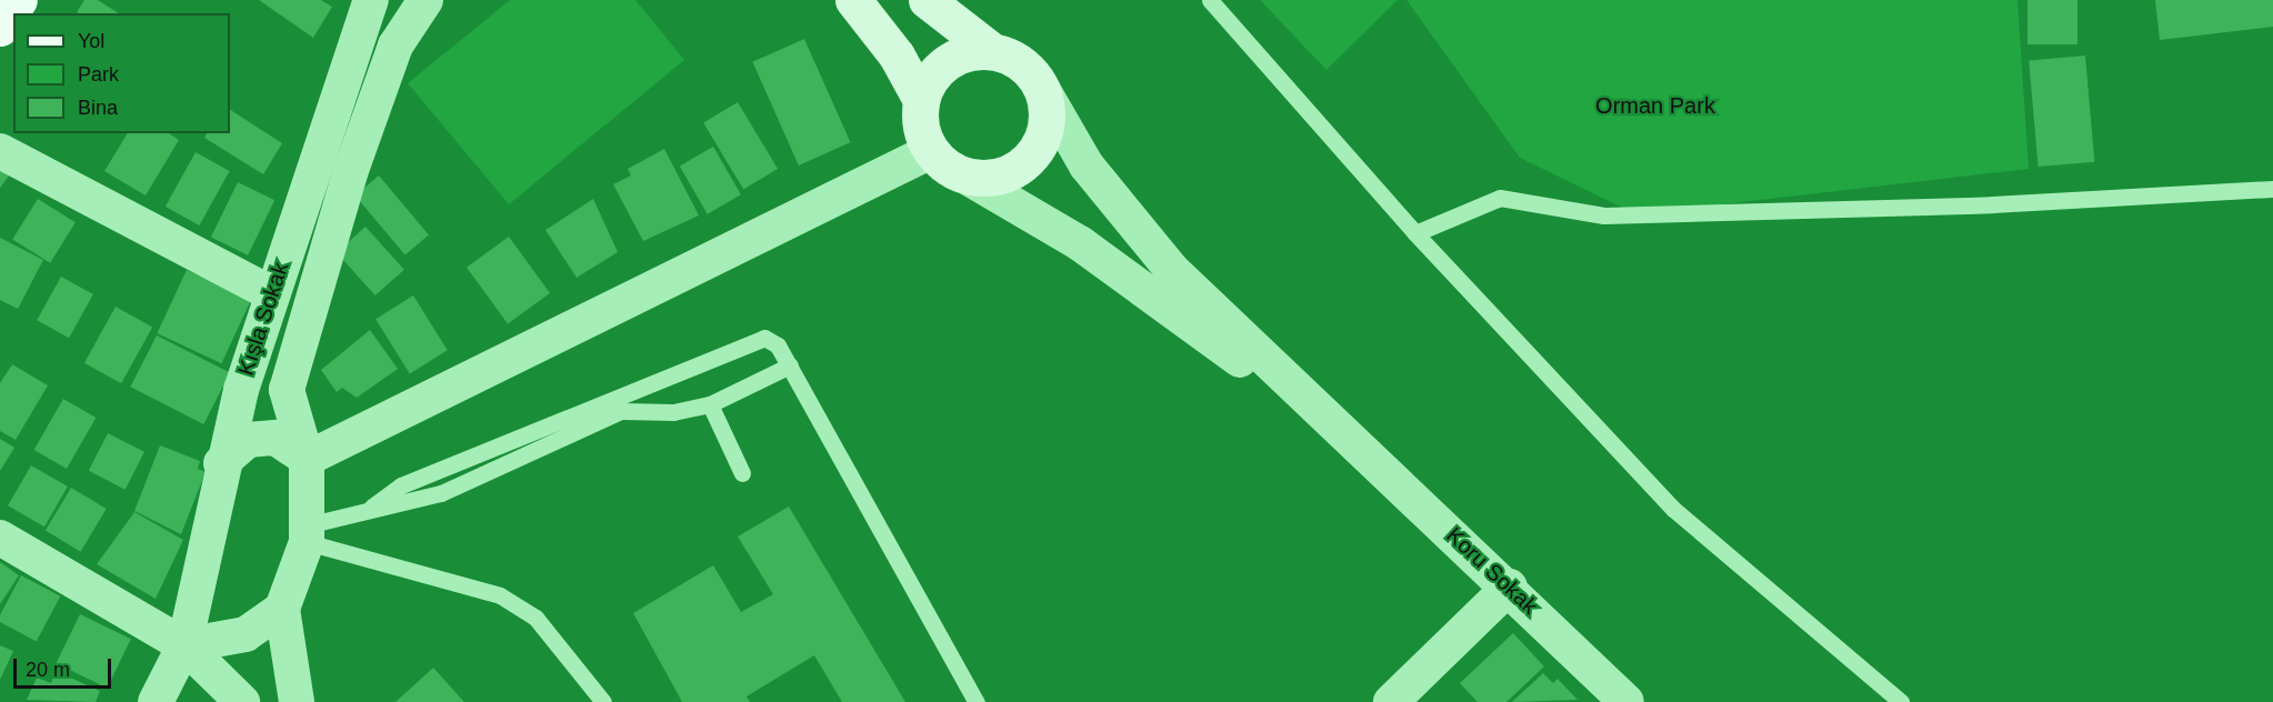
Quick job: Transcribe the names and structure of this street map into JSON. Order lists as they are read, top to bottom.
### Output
{
  "streets": {
    "street": ["Kışla Sokak", "Koru Sokak"]
  },
  "parks": ["Orman Park"],
  "legend": ["Yol", "Park", "Bina"],
  "scale_bar": "20 m"
}
